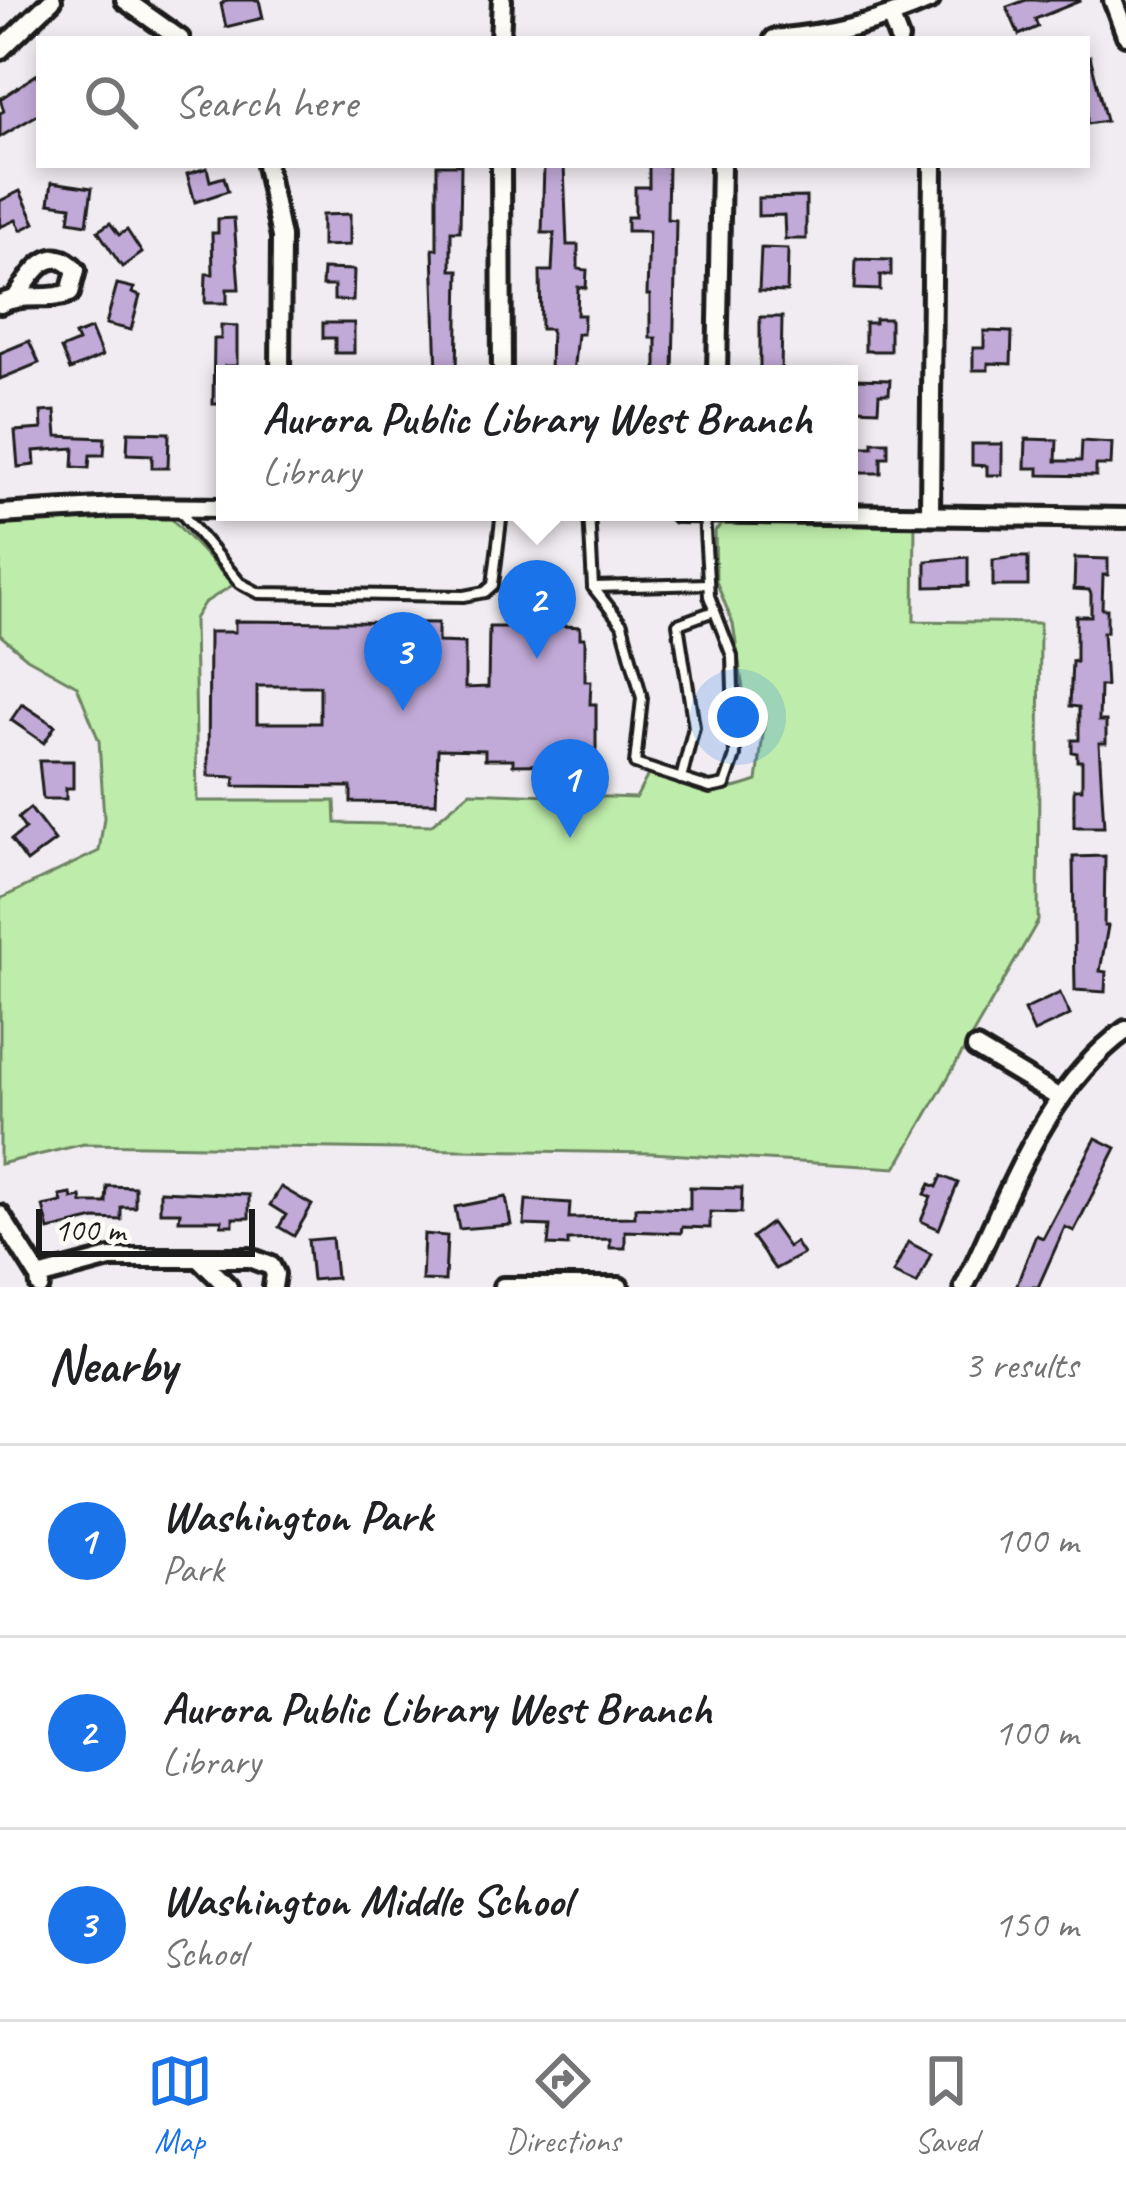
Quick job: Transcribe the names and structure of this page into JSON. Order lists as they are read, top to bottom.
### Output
{
  "scale_bar": "100 m",
  "page": {
    "search": "Search here",
    "popup": ["Aurora Public Library West Branch", "Library"],
    "pins": ["2", "3", "1"],
    "scale": "100 m",
    "heading": ["Nearby", "3 results"],
    "list": [
      {
        "mark": "1",
        "name": "Washington Park",
        "note": "Park",
        "value": "100 m"
      },
      {
        "mark": "2",
        "name": "Aurora Public Library West Branch",
        "note": "Library",
        "value": "100 m"
      },
      {
        "mark": "3",
        "name": "Washington Middle School",
        "note": "School",
        "value": "150 m"
      }
    ],
    "nav": ["Map", "Directions", "Saved"]
  }
}
